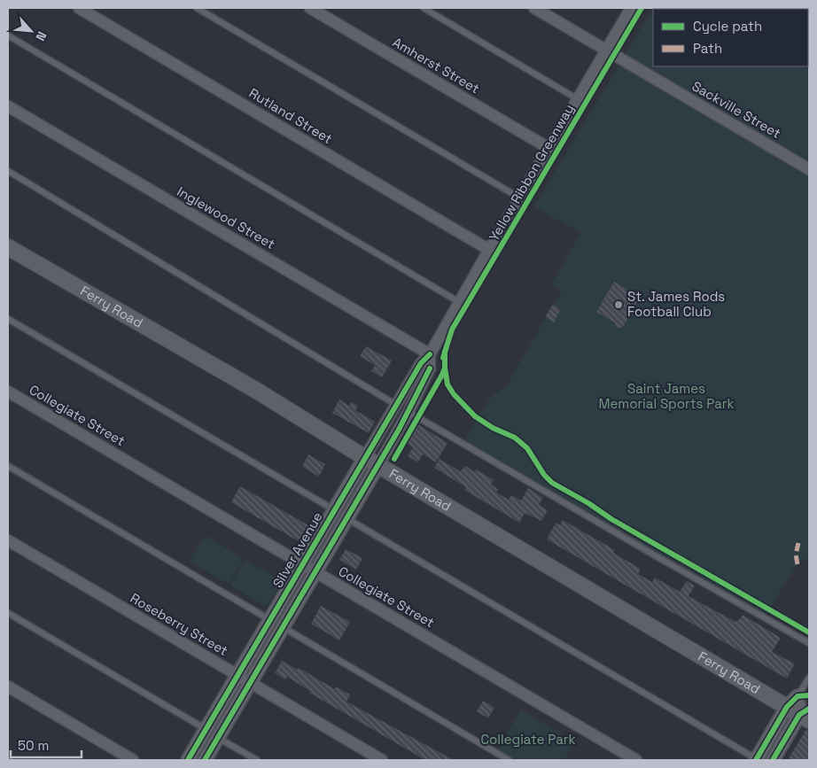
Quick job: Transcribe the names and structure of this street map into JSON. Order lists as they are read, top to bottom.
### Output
{
  "streets": {
    "main road": ["Ferry Road"],
    "street": [
      "Amherst Street",
      "Sackville Street",
      "Rutland Street",
      "Inglewood Street",
      "Collegiate Street",
      "Silver Avenue",
      "Roseberry Street"
    ],
    "cycle path": ["Yellow Ribbon Greenway"]
  },
  "crossings": [
    ["Amherst Street", "Silver Avenue"],
    ["Sackville Street", "Silver Avenue"],
    ["Rutland Street", "Silver Avenue"],
    ["Inglewood Street", "Silver Avenue"],
    ["Ferry Road", "Silver Avenue"],
    ["Collegiate Street", "Silver Avenue"],
    ["Silver Avenue", "Roseberry Street"]
  ],
  "parks": ["Saint James Memorial Sports Park", "Collegiate Park"],
  "places": ["St. James Rods Football Club"],
  "legend": ["Cycle path", "Path"],
  "scale_bar": "50 m",
  "north": "bottom right"
}
